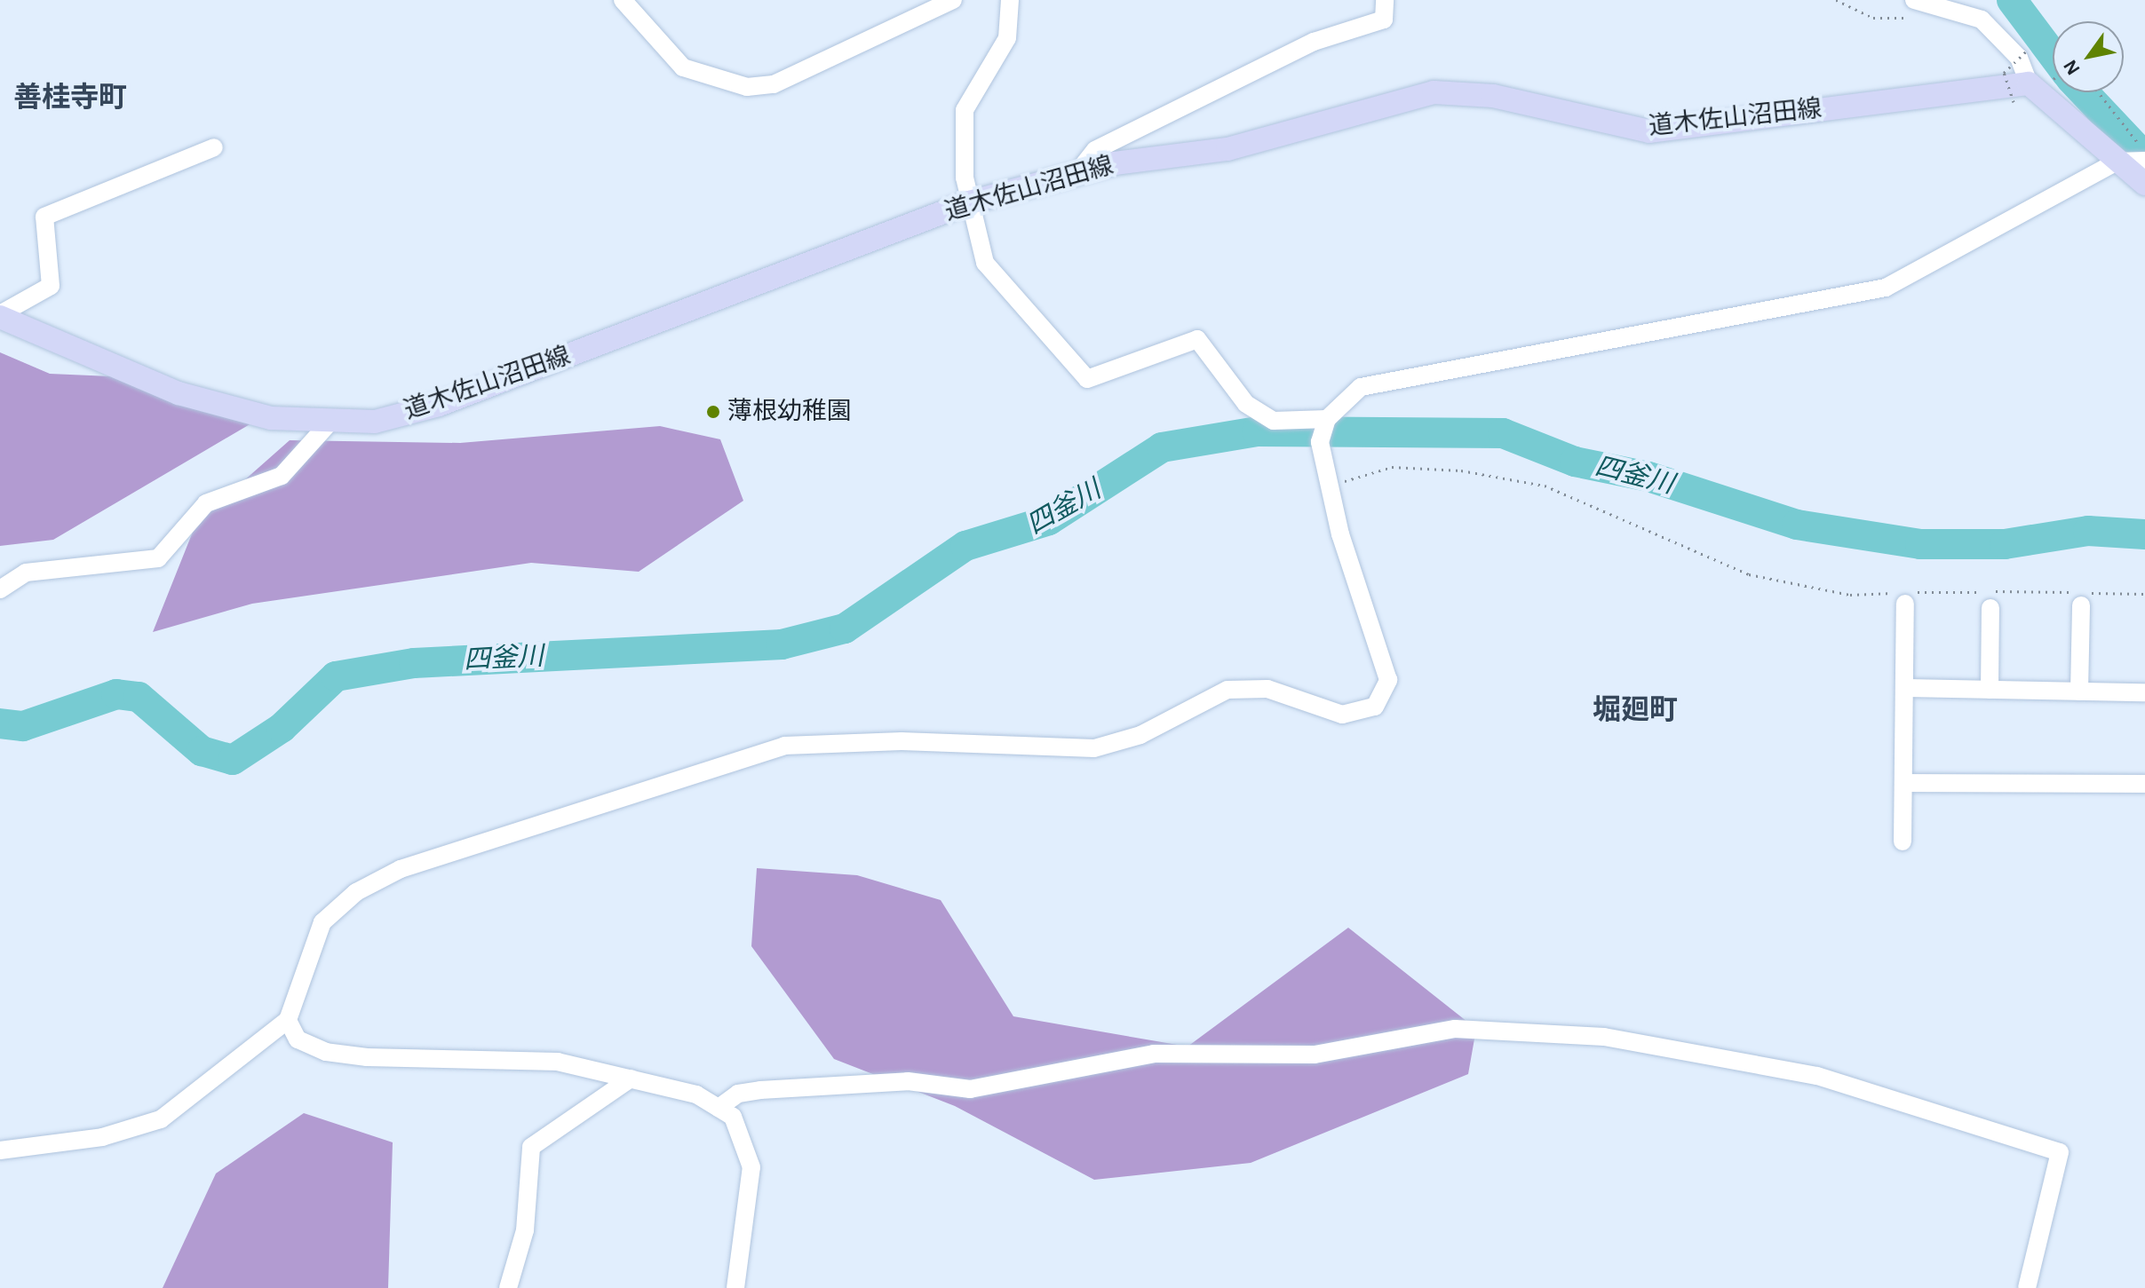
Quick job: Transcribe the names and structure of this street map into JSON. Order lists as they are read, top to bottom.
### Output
{
  "streets": {
    "main road": ["道木佐山沼田線"]
  },
  "districts": ["善桂寺町", "堀廻町"],
  "water": ["四釜川"],
  "places": ["薄根幼稚園"],
  "north": "bottom left"
}
